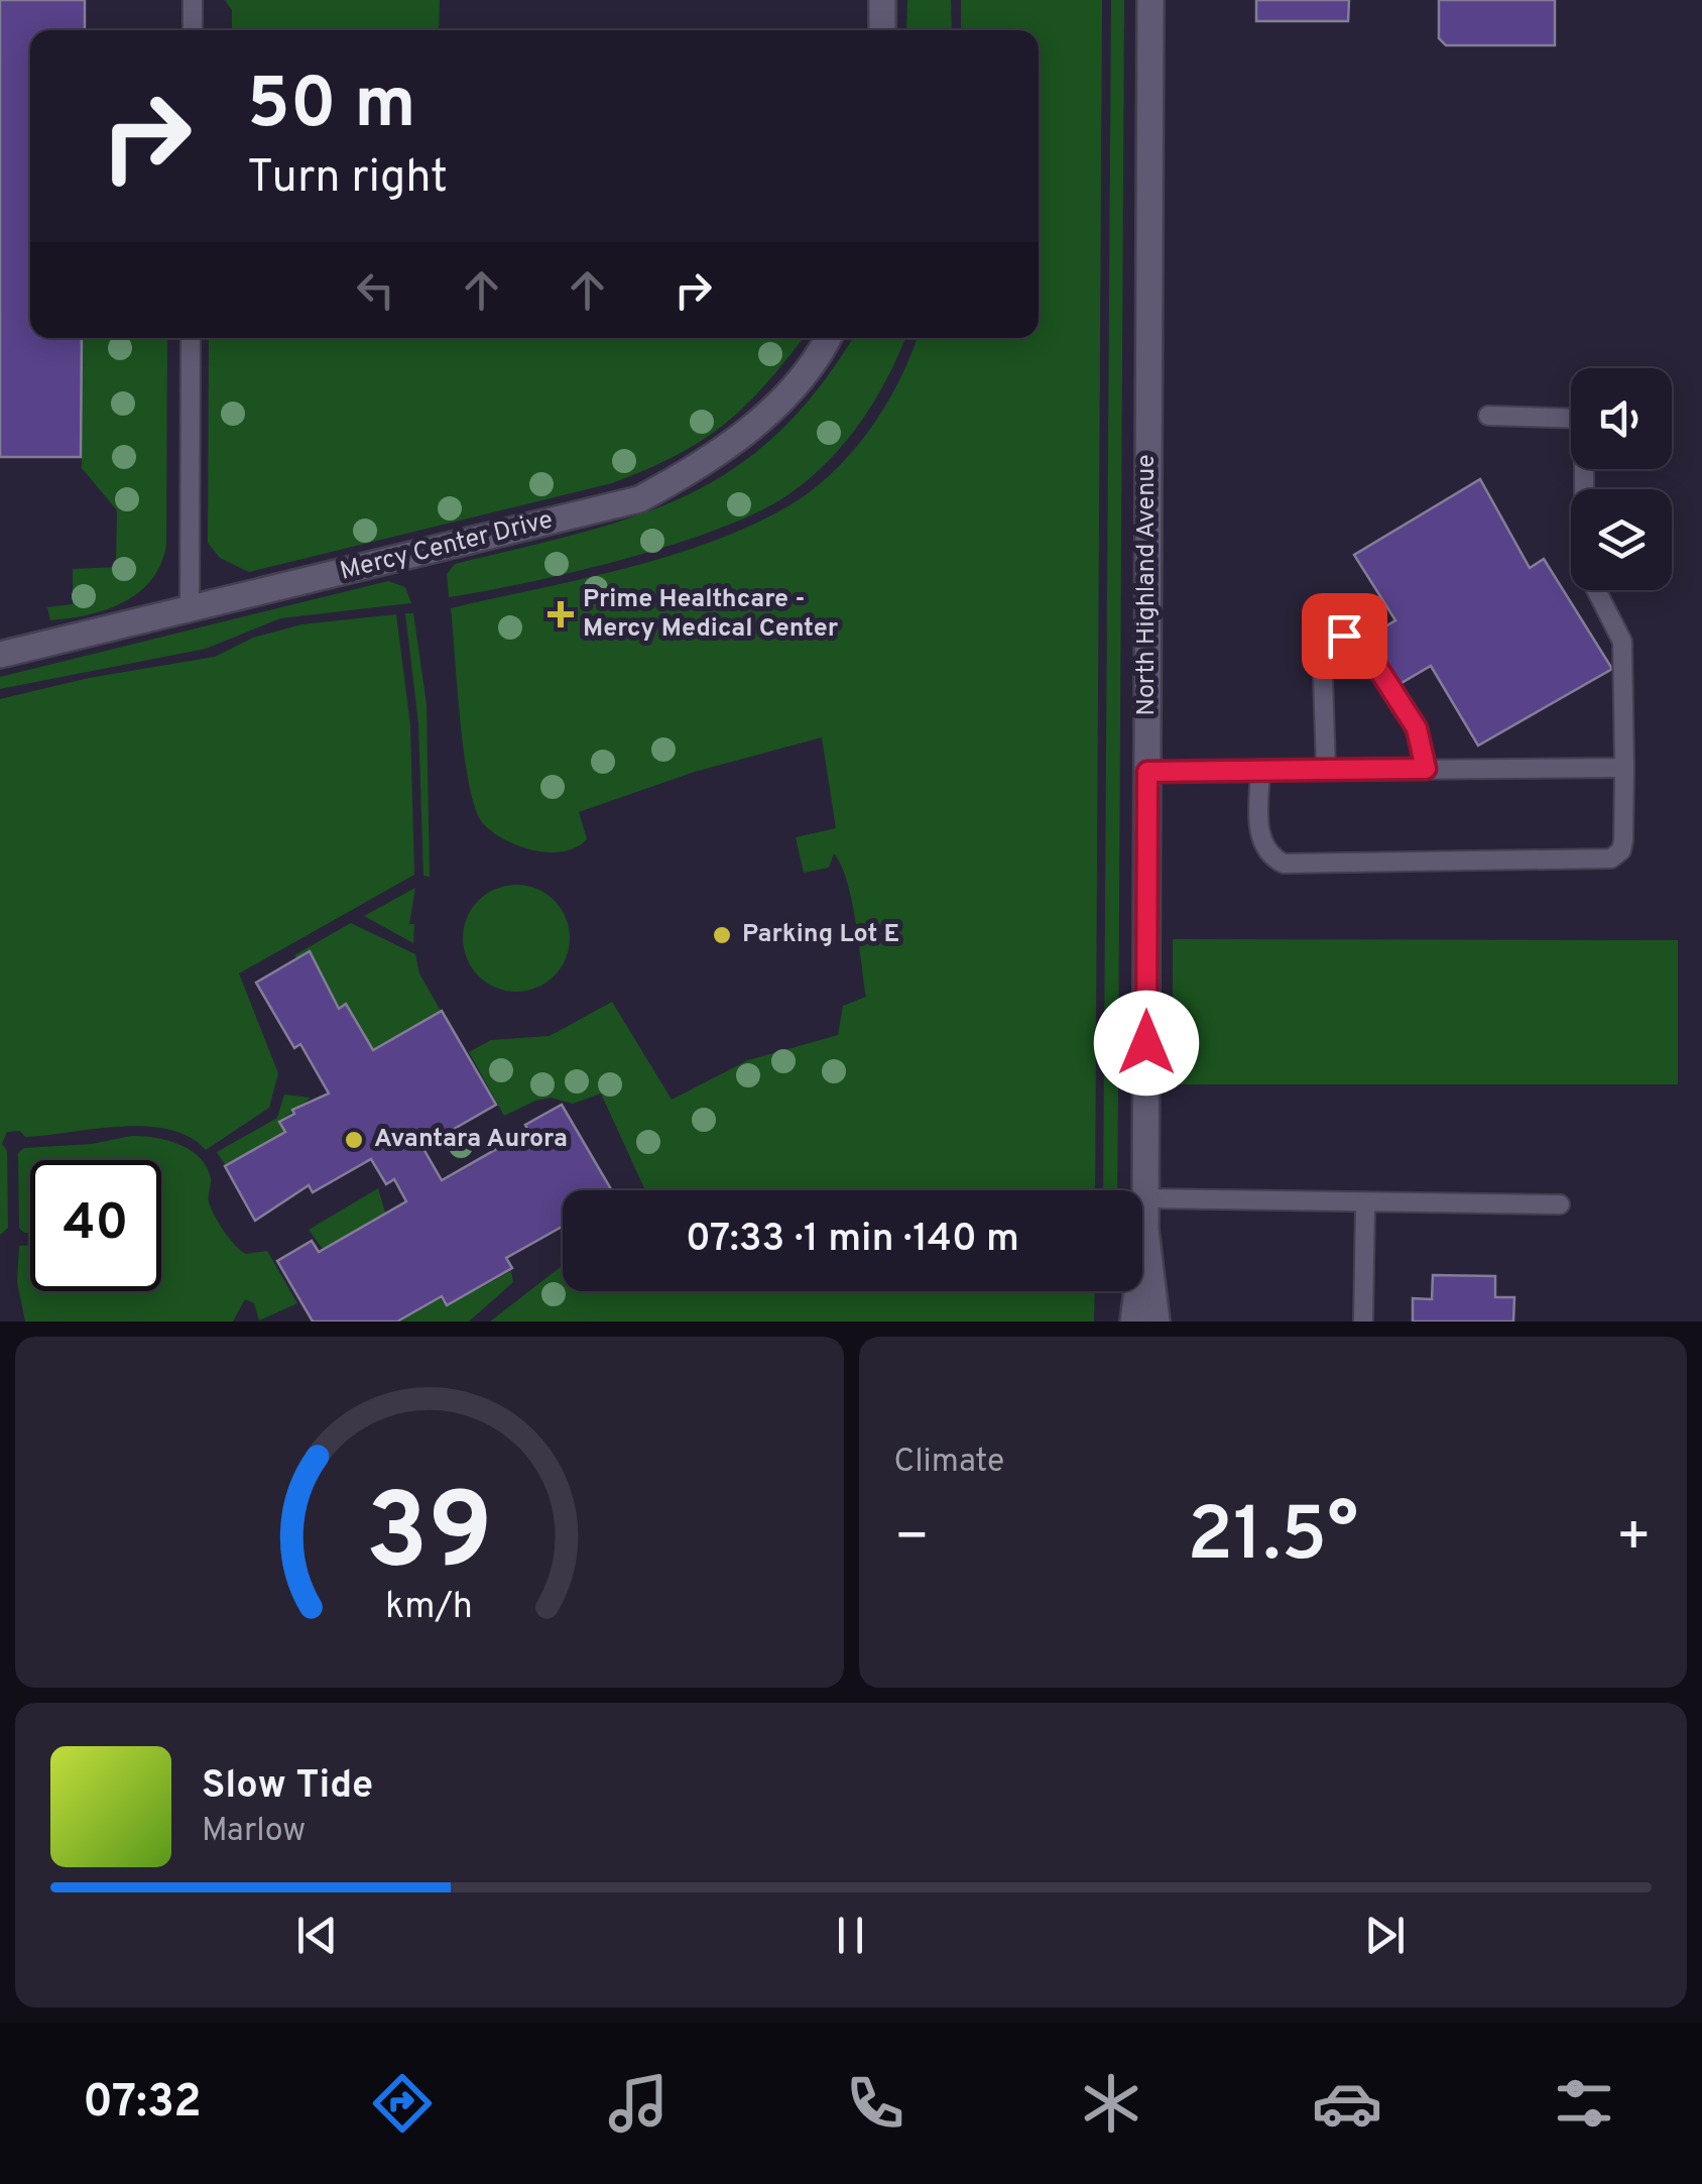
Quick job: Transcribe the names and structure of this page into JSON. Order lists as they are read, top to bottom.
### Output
{
  "streets": {
    "street": ["Mercy Center Drive", "North Highland Avenue"]
  },
  "places": {
    "health": ["Prime Healthcare - Mercy Medical Center"],
    "other": ["Parking Lot E", "Avantara Aurora"]
  },
  "page": {
    "turn": ["50 m", "Turn right"],
    "limit": "40",
    "trip": "07:33 · 1 min · 140 m",
    "tile": "Climate",
    "heat": ["−", "21.5°", "+"],
    "song": ["Slow Tide", "Marlow"],
    "tabs": "07:32",
    "gauge": ["39", "km/h"]
  }
}
